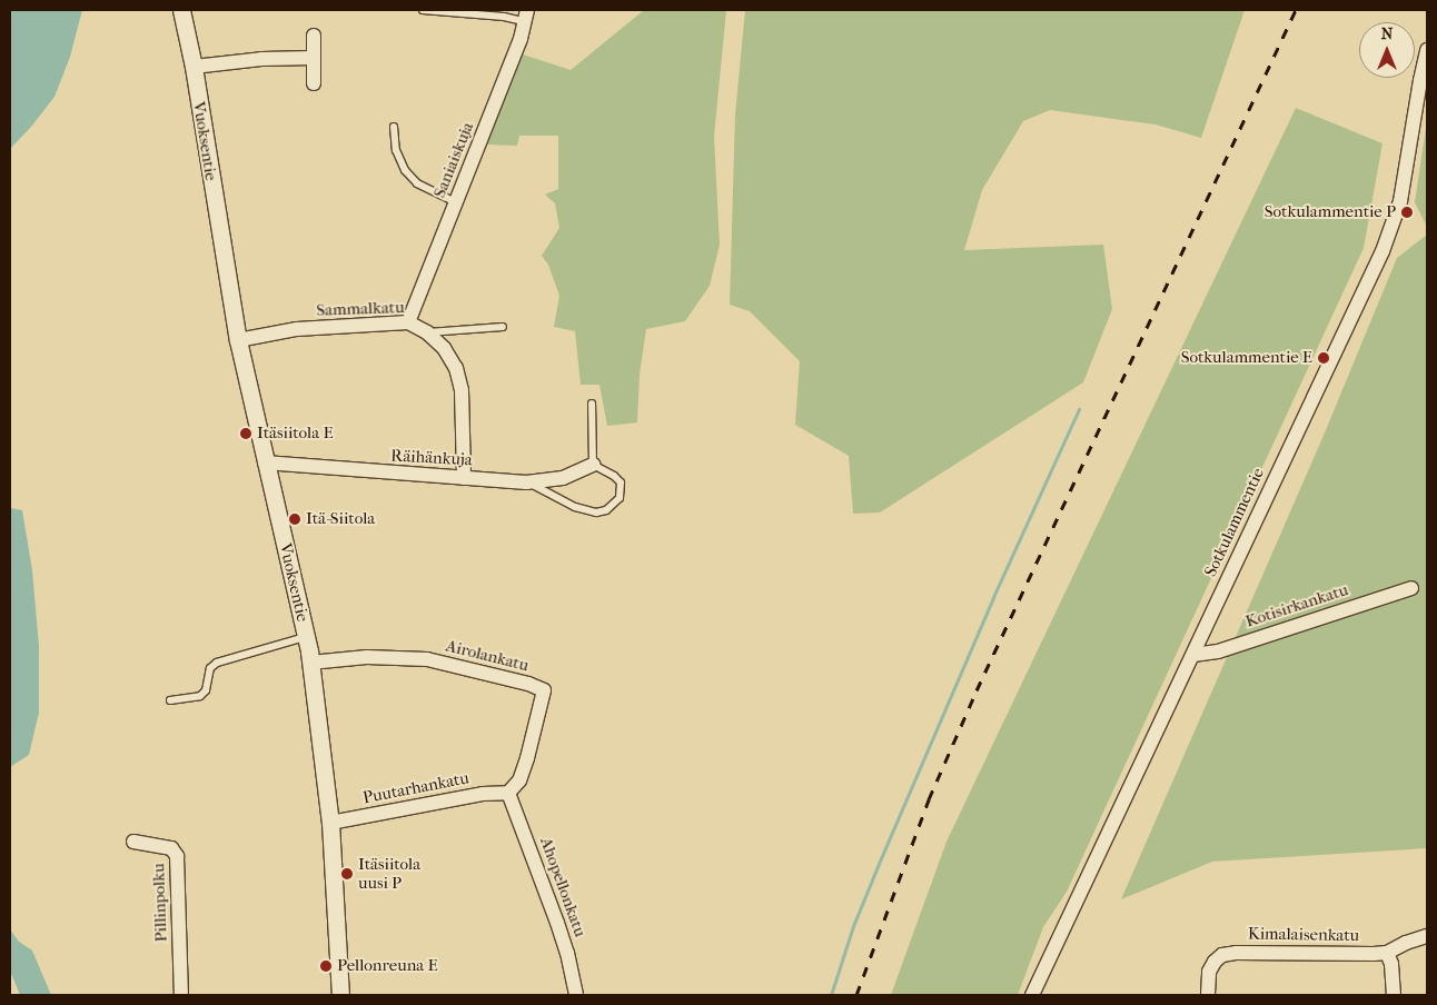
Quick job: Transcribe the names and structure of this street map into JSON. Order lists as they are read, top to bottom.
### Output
{
  "streets": {
    "street": [
      "Vuoksentie",
      "Saniaiskuja",
      "Sammalkatu",
      "Räihänkuja",
      "Sotkulammentie",
      "Kotisirkankatu",
      "Airolankatu",
      "Puutarhankatu",
      "Ahopellonkatu",
      "Pillinpolku",
      "Kimalaisenkatu"
    ]
  },
  "crossings": [
    ["Vuoksentie", "Sammalkatu"],
    ["Vuoksentie", "Räihänkuja"],
    ["Vuoksentie", "Airolankatu"],
    ["Vuoksentie", "Puutarhankatu"],
    ["Saniaiskuja", "Sammalkatu"],
    ["Sammalkatu", "Räihänkuja"],
    ["Sotkulammentie", "Kotisirkankatu"],
    ["Airolankatu", "Puutarhankatu"],
    ["Airolankatu", "Ahopellonkatu"],
    ["Puutarhankatu", "Ahopellonkatu"]
  ],
  "places": [
    "Sotkulammentie P",
    "Sotkulammentie E",
    "Itäsiitola E",
    "Itä-Siitola",
    "Itäsiitola uusi P",
    "Pellonreuna E"
  ],
  "north": "top"
}
